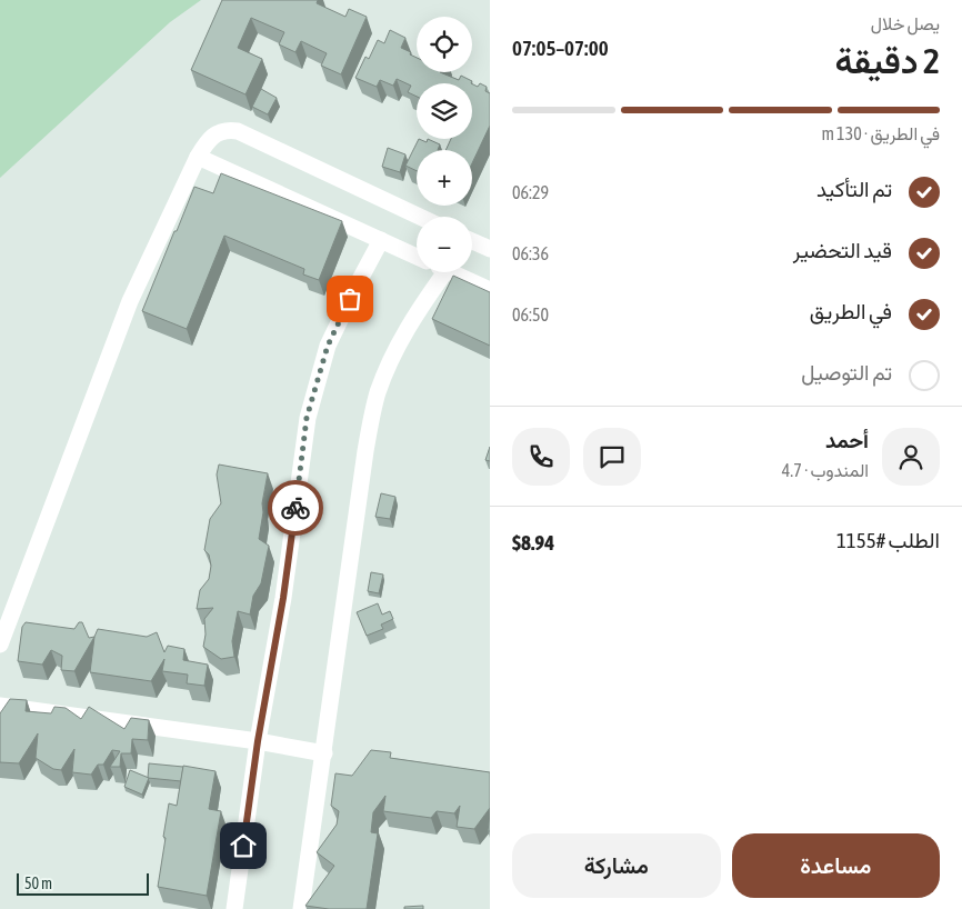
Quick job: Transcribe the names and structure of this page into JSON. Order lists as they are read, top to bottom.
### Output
{
  "scale_bar": "50 m",
  "page": {
    "heading": ["2 دقيقة", "يصل خلال", "07:00–07:05"],
    "panel": [
      "أحمد",
      "المندوب · 4.7",
      "الطلب #1155",
      "$8.94"
    ],
    "map_buttons": ["+", "−"],
    "bar": "في الطريق · 130 m",
    "list": [
      ["تم التأكيد", "06:29"],
      ["قيد التحضير", "06:36"],
      ["في الطريق", "06:50"],
      "تم التوصيل"
    ],
    "buttons": ["مساعدة", "مشاركة"],
    "scale": "50 m"
  }
}
